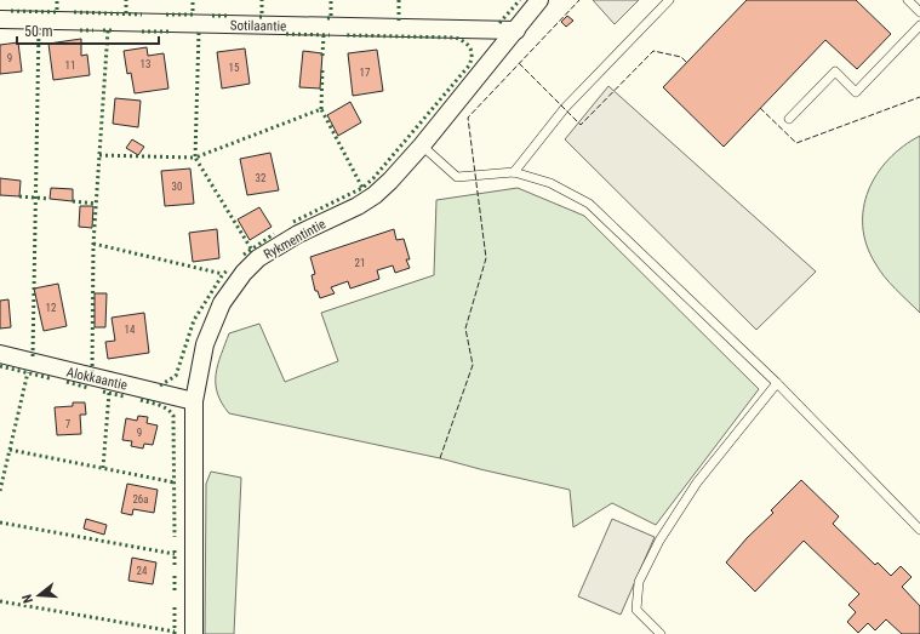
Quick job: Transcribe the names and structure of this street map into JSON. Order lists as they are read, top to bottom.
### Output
{
  "streets": {
    "street": ["Sotilaantie", "Rykmentintie", "Alokkaantie"]
  },
  "crossings": [
    ["Sotilaantie", "Rykmentintie"],
    ["Rykmentintie", "Alokkaantie"]
  ],
  "house_numbers": [
    "9",
    "13",
    "11",
    "15",
    "17",
    "32",
    "30",
    "21",
    "12",
    "14",
    "7",
    "9",
    "26a",
    "24"
  ],
  "scale_bar": "50 m",
  "north": "left"
}
